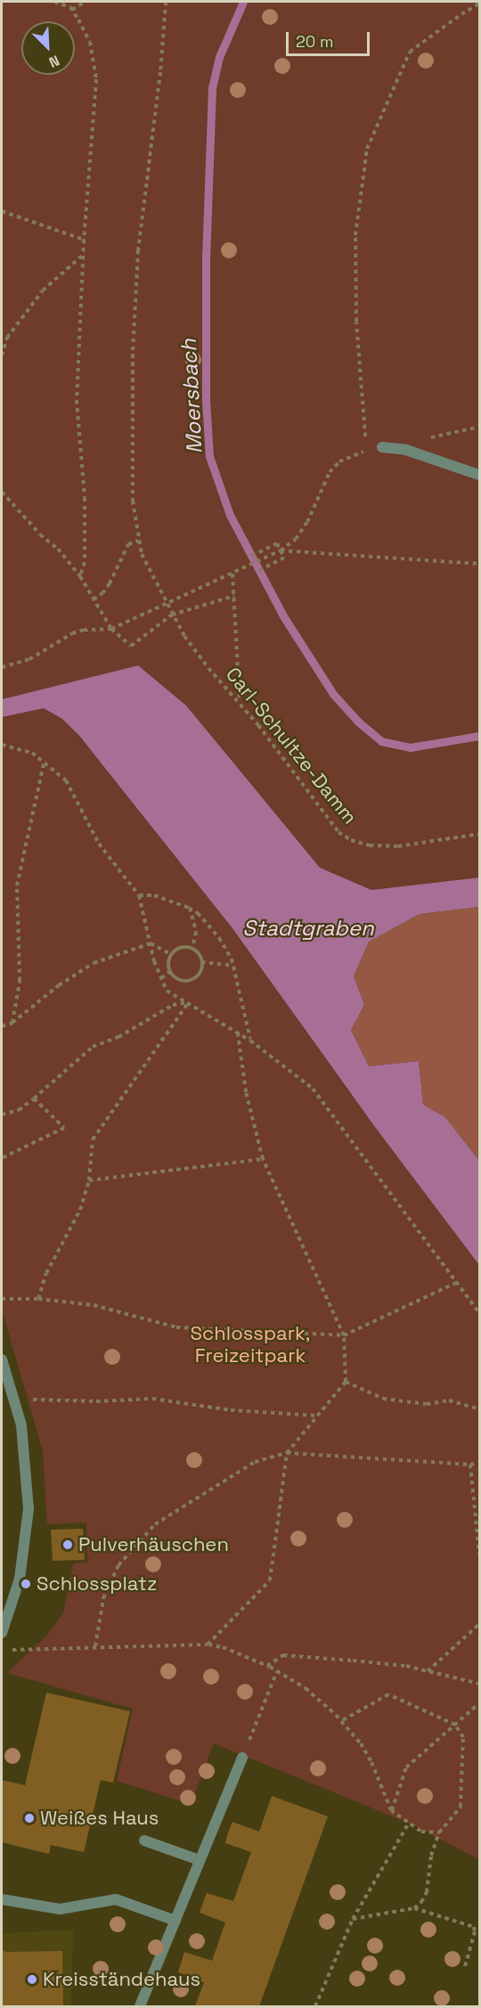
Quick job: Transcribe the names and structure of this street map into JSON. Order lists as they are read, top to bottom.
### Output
{
  "streets": {
    "path": ["Carl-Schultze-Damm"]
  },
  "water": ["Moersbach", "Stadtgraben"],
  "parks": ["Schlosspark, Freizeitpark"],
  "places": [
    "Pulverhäuschen",
    "Schlossplatz",
    "Weißes Haus",
    "Kreisständehaus"
  ],
  "scale_bar": "20 m",
  "north": "bottom right"
}
